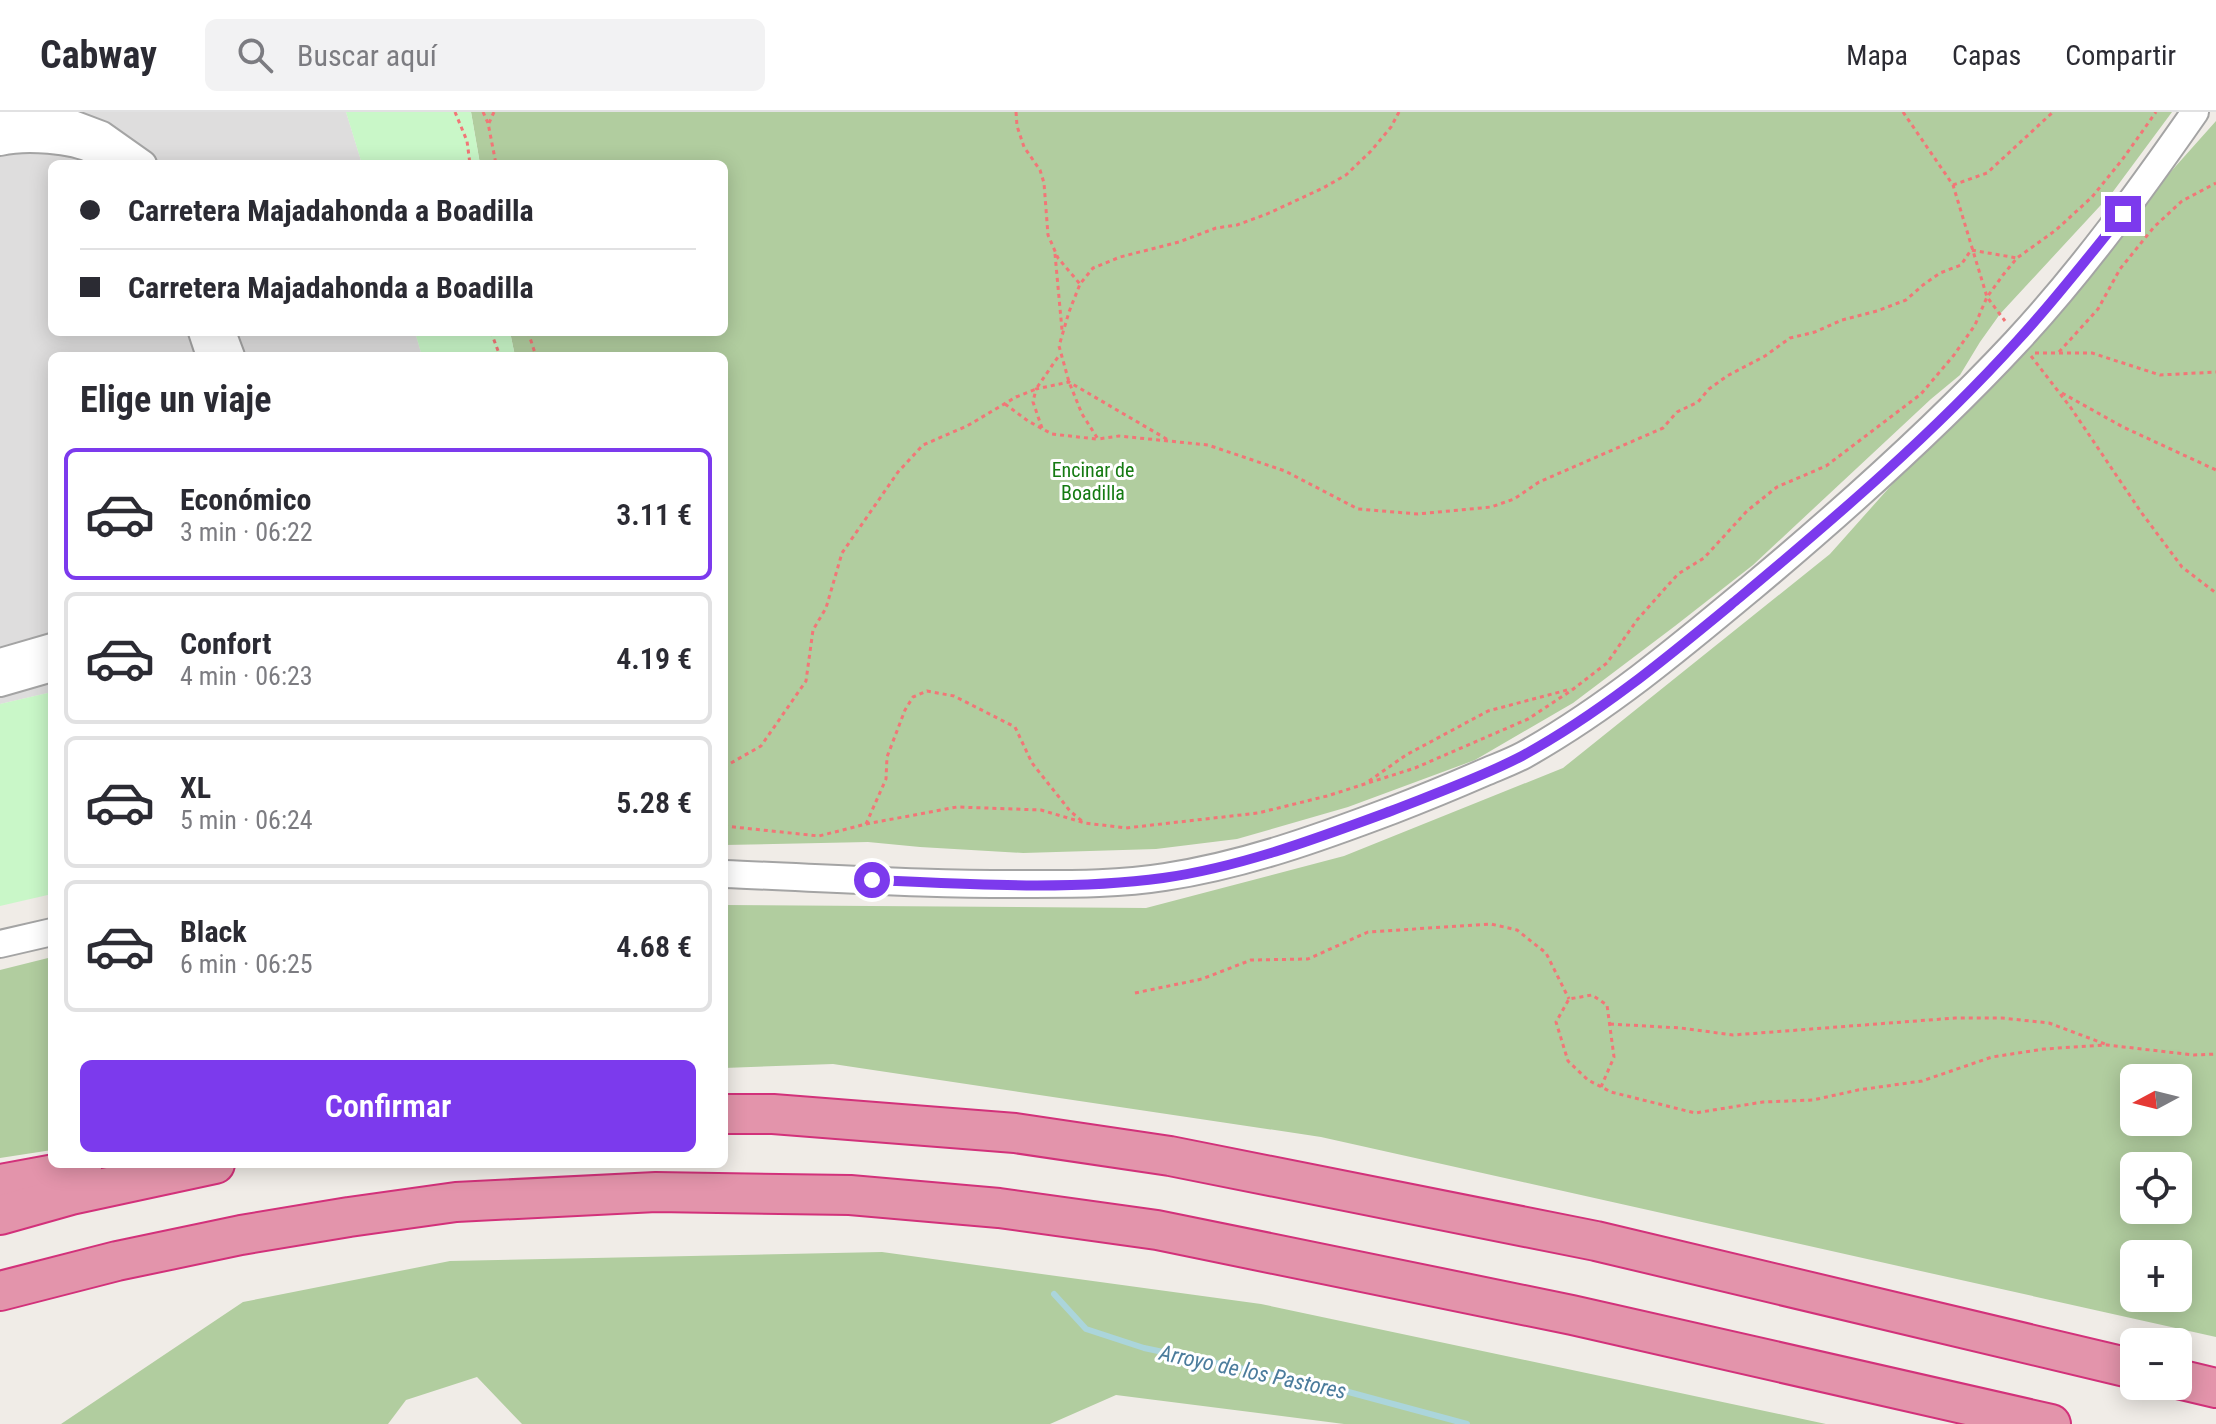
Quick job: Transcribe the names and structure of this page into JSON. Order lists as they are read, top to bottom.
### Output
{
  "water": ["Arroyo de los Pastores"],
  "parks": ["Encinar de Boadilla"],
  "north": "left",
  "page": {
    "header": "Cabway",
    "search": "Buscar aquí",
    "nav": ["Mapa", "Capas", "Compartir"],
    "banner": ["Carretera Majadahonda a Boadilla", "Carretera Majadahonda a Boadilla"],
    "heading": "Elige un viaje",
    "list": [
      {
        "name": "Económico",
        "note": "3 min · 06:22",
        "value": "3.11 €"
      },
      {
        "name": "Confort",
        "note": "4 min · 06:23",
        "value": "4.19 €"
      },
      {
        "name": "XL",
        "note": "5 min · 06:24",
        "value": "5.28 €"
      },
      {
        "name": "Black",
        "note": "6 min · 06:25",
        "value": "4.68 €"
      }
    ],
    "buttons": "Confirmar",
    "map_buttons": ["+", "−"]
  }
}
